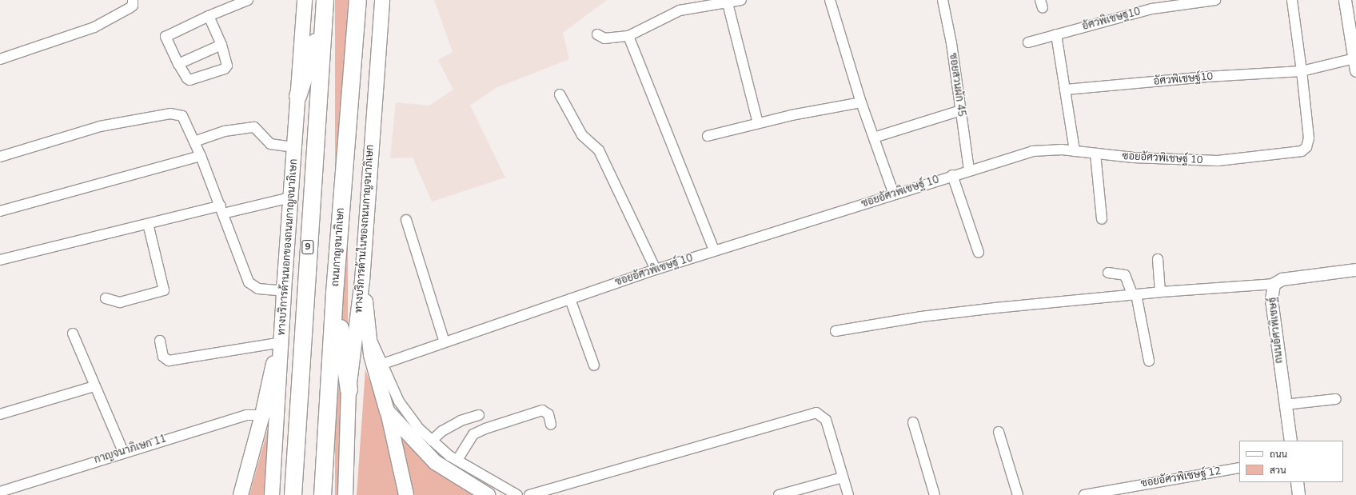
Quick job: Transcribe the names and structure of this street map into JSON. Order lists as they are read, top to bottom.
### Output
{
  "streets": {
    "highway": ["9", "ถนนกาญจนาภิเษก"],
    "main road": ["ทางบริการด้านในของถนนกาญจนาภิเษก", "ทางบริการด้านนอกของถนนกาญจนาภิเษก"],
    "street": [
      "อัศวพิเชษฐ10",
      "อัศวพิเชษฐ์10",
      "ซอยสวนผัก 45",
      "ซอยอัศวพิเชษฐ์ 10",
      "ถนนอัศวพิเชษฐ์",
      "กาญจนาภิเษก 11",
      "ซอยอัศวพิเชษฐ์ 12"
    ]
  },
  "crossings": [
    ["อัศวพิเชษฐ์10", "ซอยอัศวพิเชษฐ์ 10"],
    ["ซอยสวนผัก 45", "ซอยอัศวพิเชษฐ์ 10"]
  ],
  "legend": ["ถนน", "สวน"]
}
